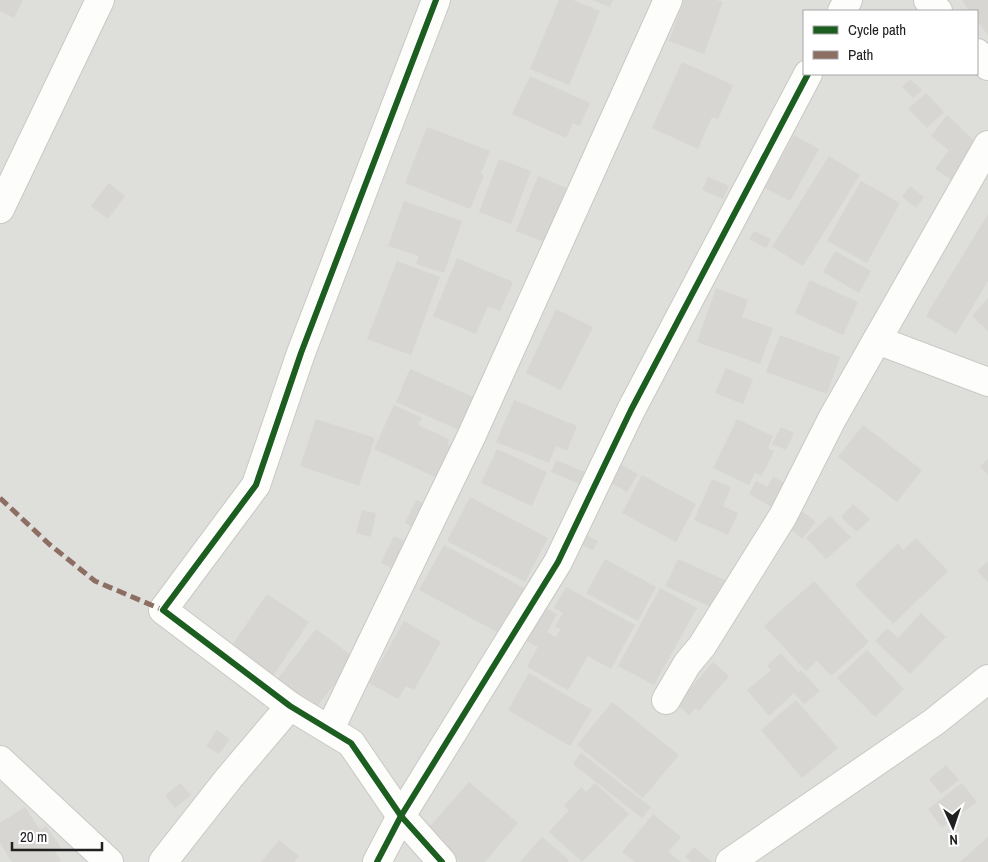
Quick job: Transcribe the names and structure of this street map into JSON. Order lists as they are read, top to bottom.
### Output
{
  "legend": ["Cycle path", "Path"],
  "scale_bar": "20 m",
  "north": "bottom"
}
